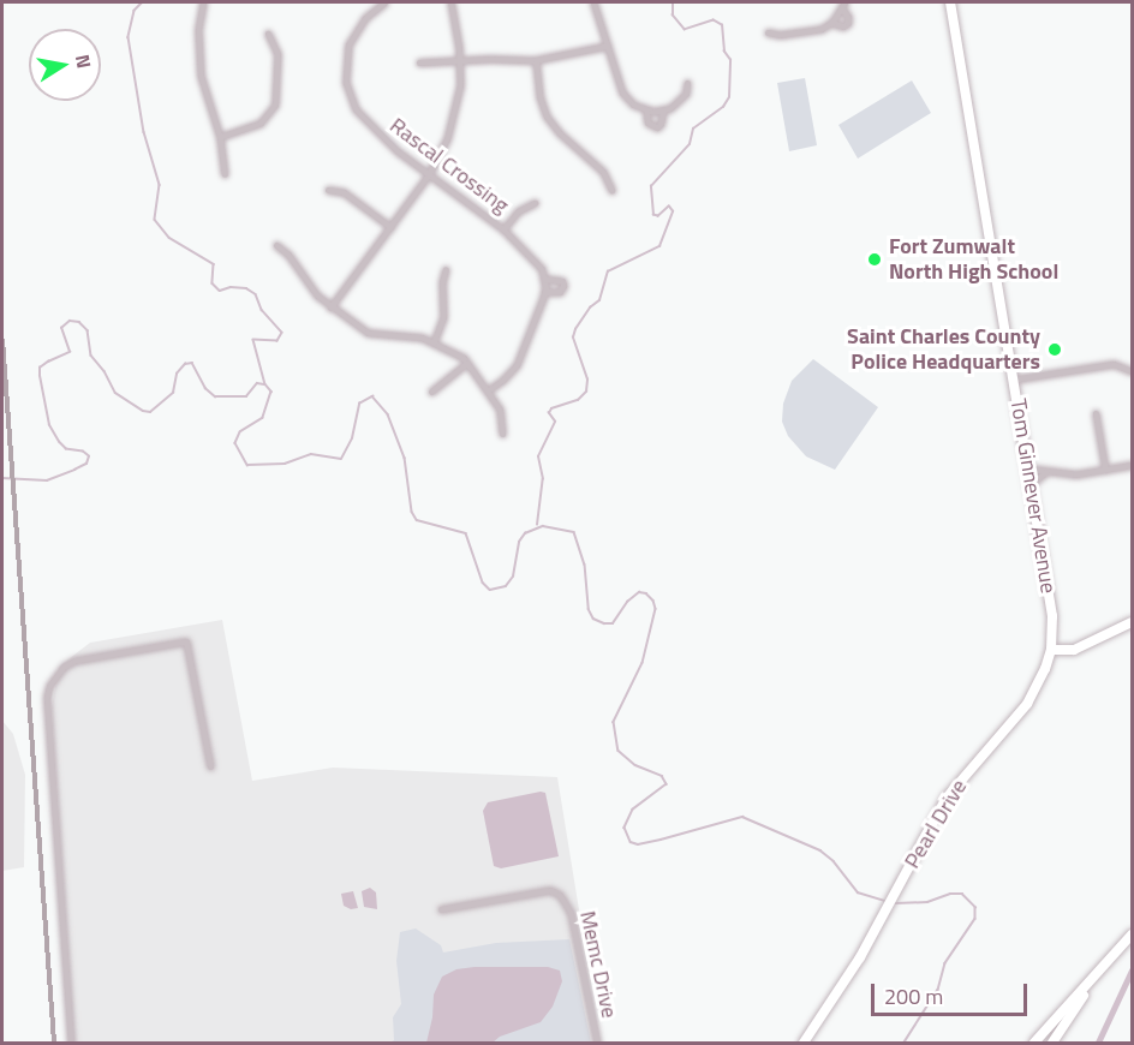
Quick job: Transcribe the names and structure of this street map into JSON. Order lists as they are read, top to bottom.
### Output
{
  "streets": {
    "main road": ["Tom Ginnever Avenue", "Pearl Drive"],
    "street": ["Rascal Crossing", "Memc Drive"]
  },
  "crossings": [
    ["Tom Ginnever Avenue", "Pearl Drive"]
  ],
  "places": ["Fort Zumwalt North High School", "Saint Charles County Police Headquarters"],
  "scale_bar": "200 m",
  "north": "right"
}
